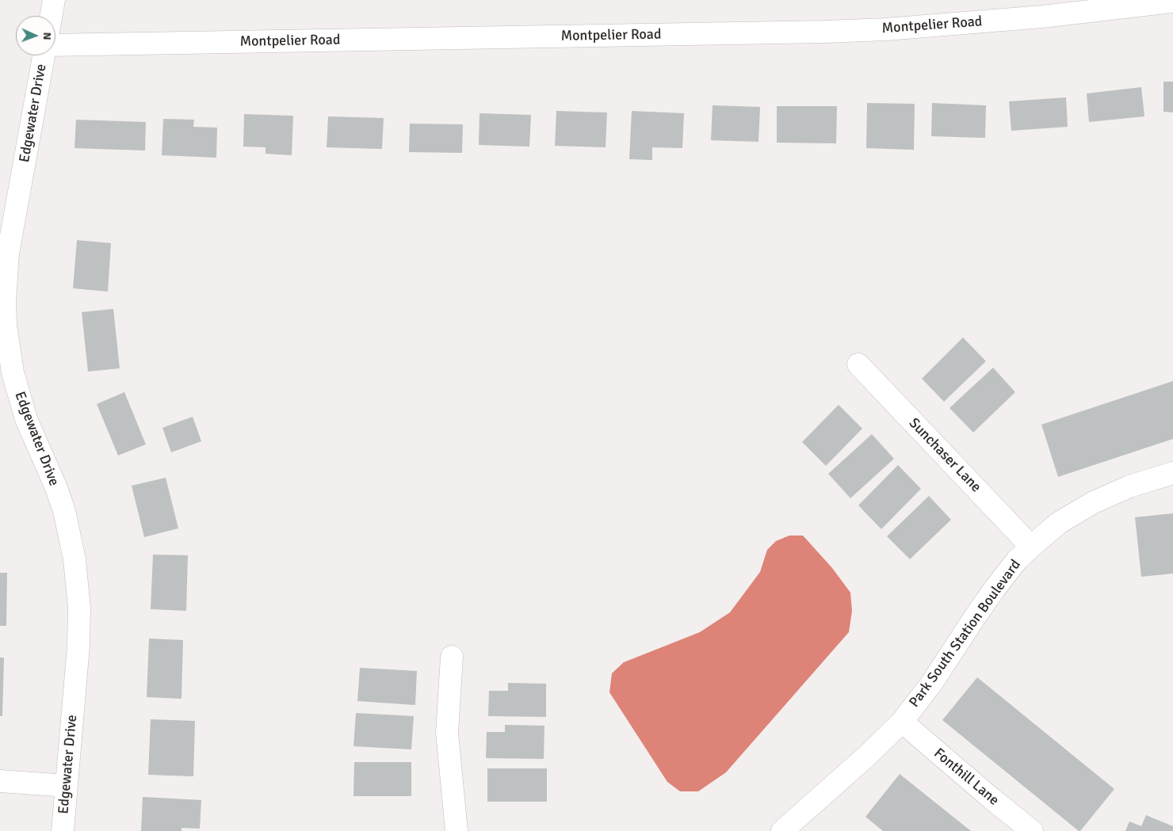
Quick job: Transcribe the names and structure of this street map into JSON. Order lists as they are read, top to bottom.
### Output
{
  "streets": {
    "street": [
      "Montpelier Road",
      "Edgewater Drive",
      "Sunchaser Lane",
      "Park South Station Boulevard",
      "Fonthill Lane"
    ]
  },
  "crossings": [
    ["Sunchaser Lane", "Park South Station Boulevard"],
    ["Park South Station Boulevard", "Fonthill Lane"]
  ],
  "north": "right"
}
